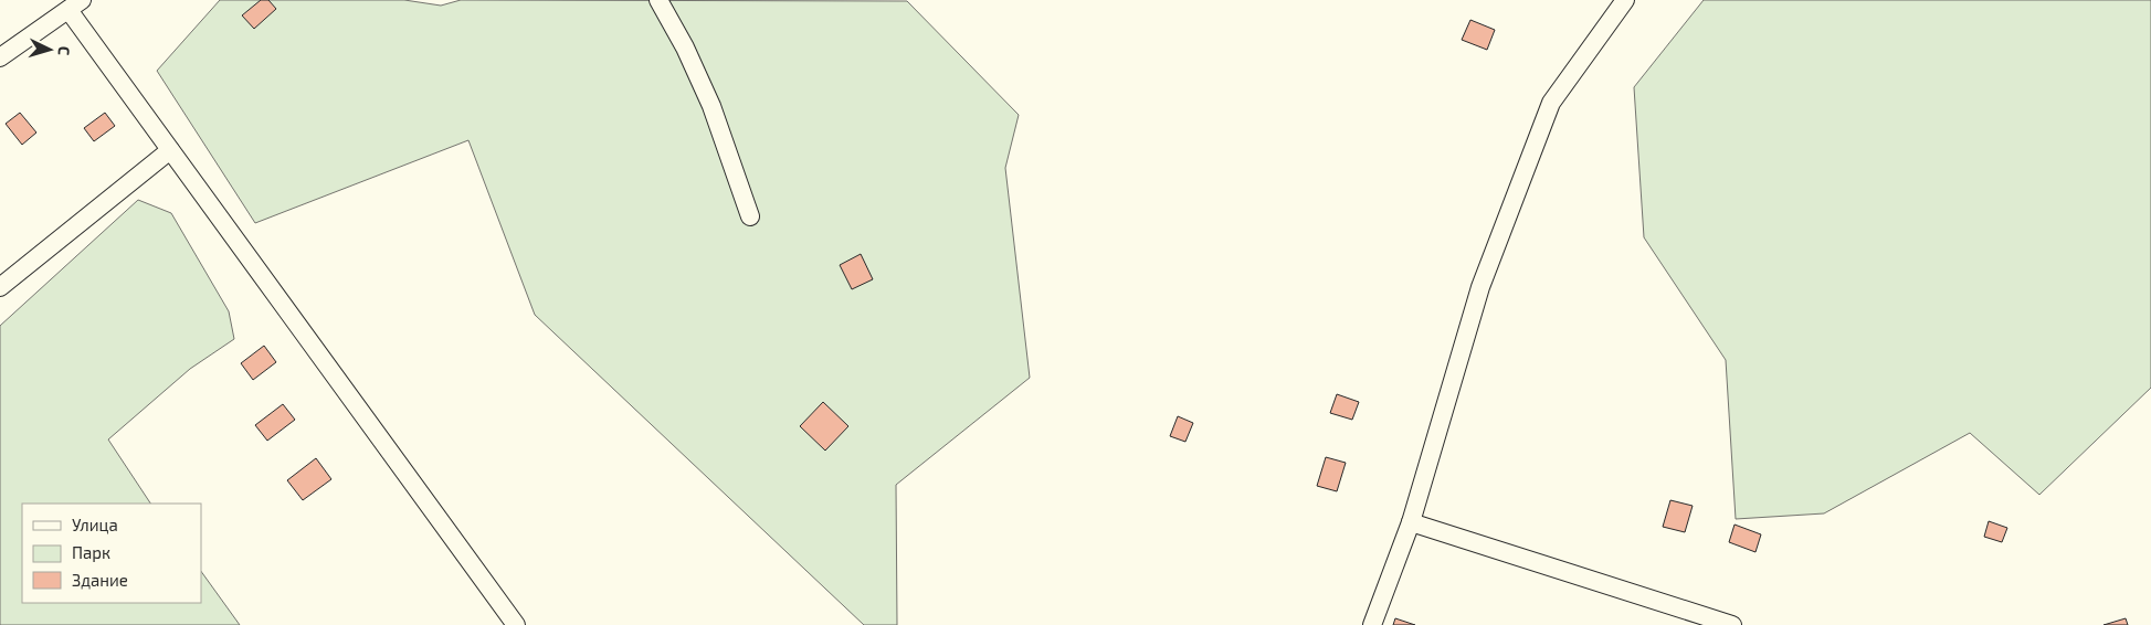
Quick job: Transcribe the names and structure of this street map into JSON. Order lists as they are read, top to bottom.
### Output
{
  "legend": ["Улица", "Парк", "Здание"],
  "north": "right"
}
